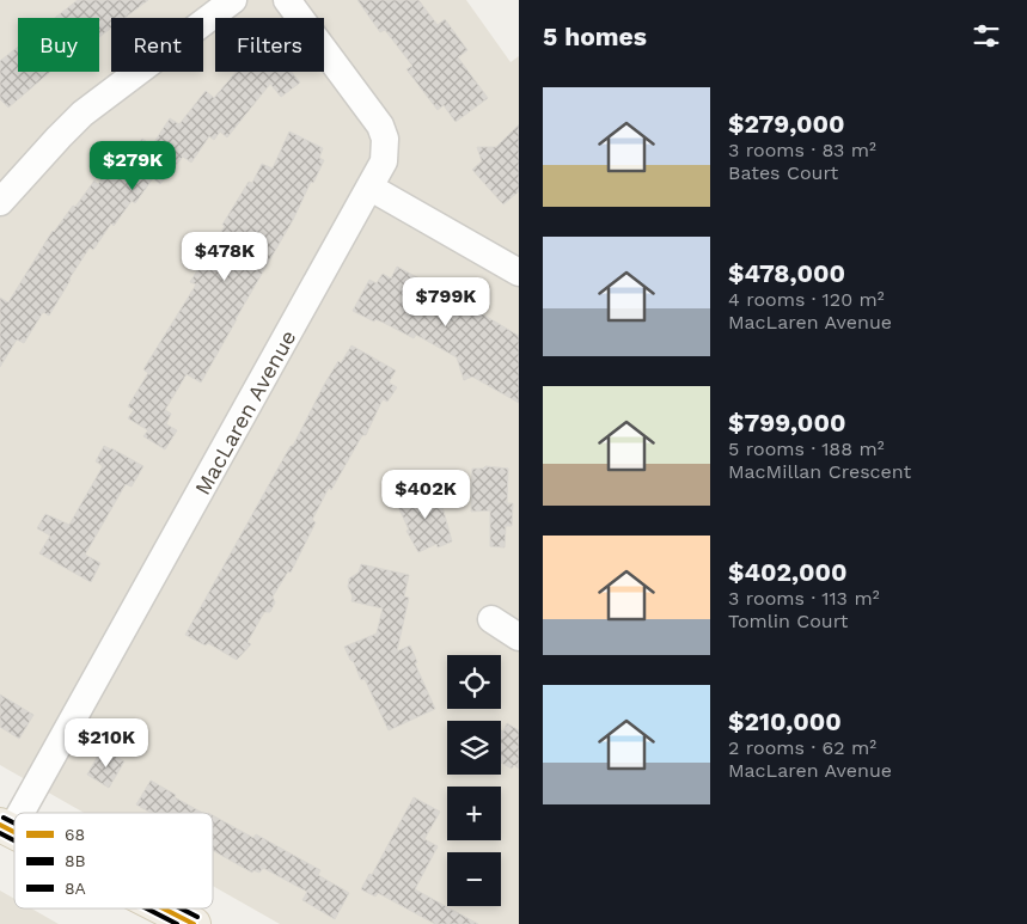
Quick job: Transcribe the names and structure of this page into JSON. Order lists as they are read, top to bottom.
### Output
{
  "streets": {
    "street": ["MacLaren Avenue"]
  },
  "lines": ["transit line 8A", "transit line 68", "transit line 8B"],
  "legend": ["68", "8B", "8A"],
  "page": {
    "heading": "5 homes",
    "chip": ["Buy", "Rent", "Filters"],
    "list": [
      {
        "name": "$279,000",
        "note": "3 rooms · 83 m² · Bates Court"
      },
      {
        "name": "$478,000",
        "note": "4 rooms · 120 m² · MacLaren Avenue"
      },
      {
        "name": "$799,000",
        "note": "5 rooms · 188 m² · MacMillan Crescent"
      },
      {
        "name": "$402,000",
        "note": "3 rooms · 113 m² · Tomlin Court"
      },
      {
        "name": "$210,000",
        "note": "2 rooms · 62 m² · MacLaren Avenue"
      }
    ],
    "price": [
      "$279K",
      "$478K",
      "$799K",
      "$402K",
      "$210K"
    ],
    "map_buttons": ["+", "−"]
  }
}
